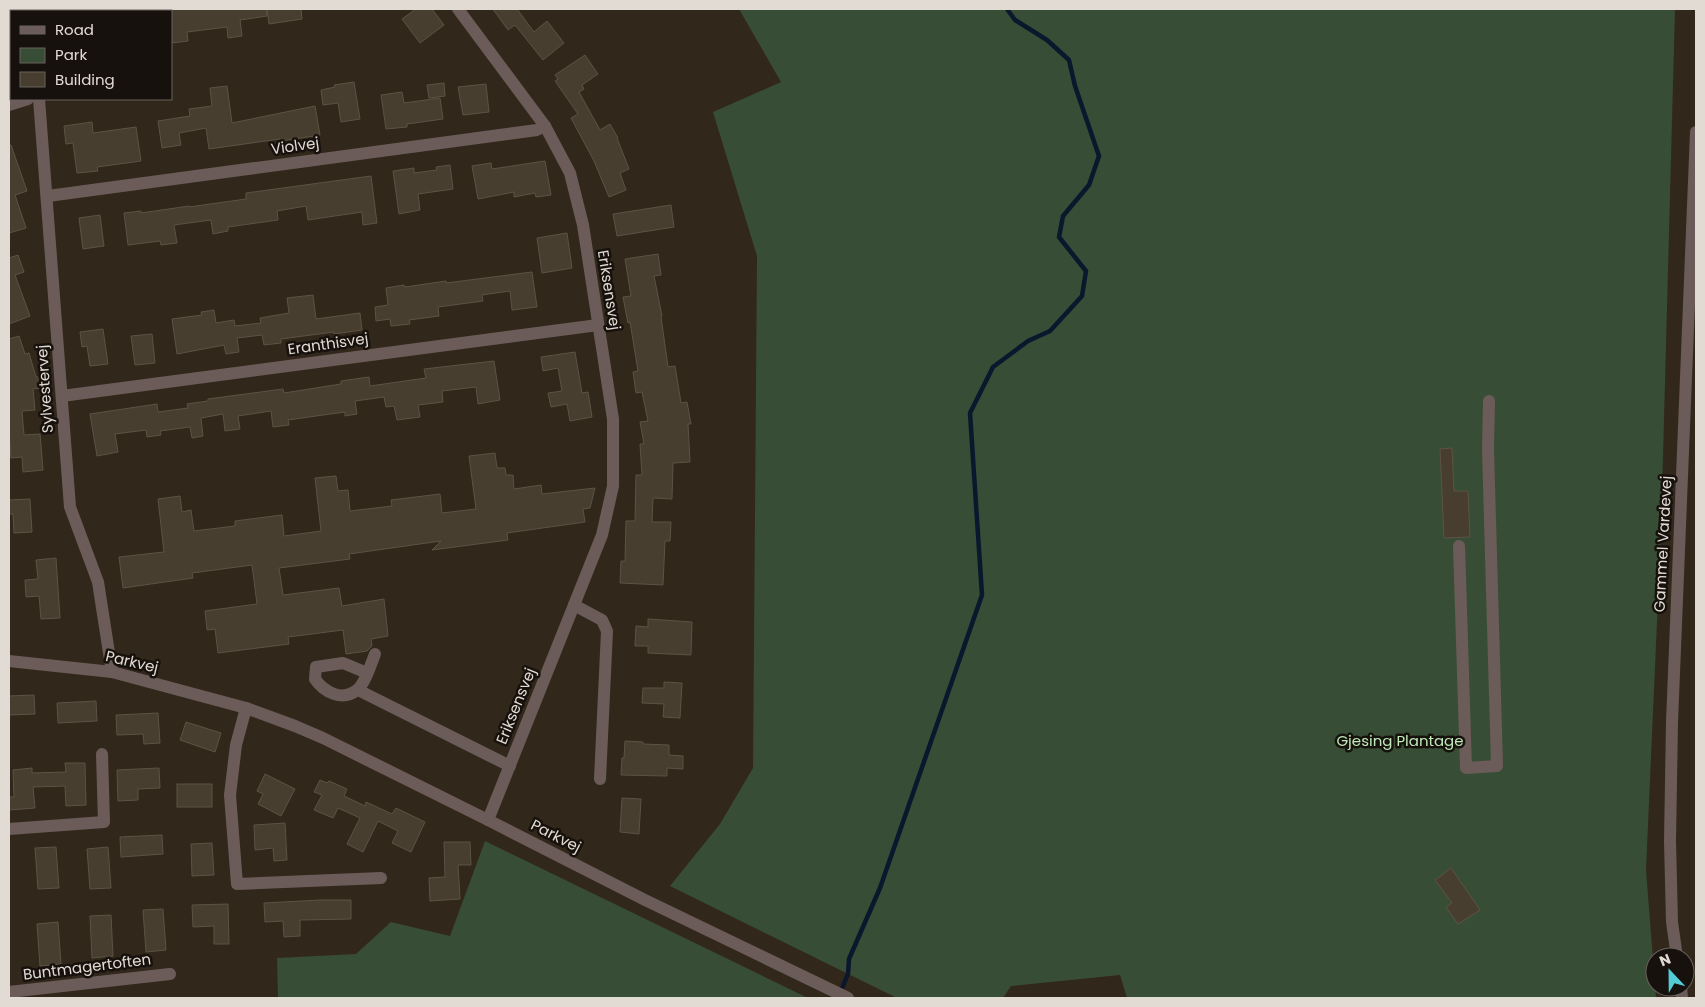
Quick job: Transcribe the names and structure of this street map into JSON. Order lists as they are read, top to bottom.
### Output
{
  "streets": {
    "street": [
      "Violvej",
      "Eriksensvej",
      "Eranthisvej",
      "Sylvestervej",
      "Gammel Vardevej",
      "Parkvej",
      "Buntmagertoften"
    ]
  },
  "crossings": [
    ["Violvej", "Eriksensvej"],
    ["Violvej", "Sylvestervej"],
    ["Eriksensvej", "Eranthisvej"],
    ["Eriksensvej", "Parkvej"],
    ["Eranthisvej", "Sylvestervej"],
    ["Sylvestervej", "Parkvej"]
  ],
  "parks": ["Gjesing Plantage"],
  "legend": ["Road", "Park", "Building"],
  "north": "top"
}
